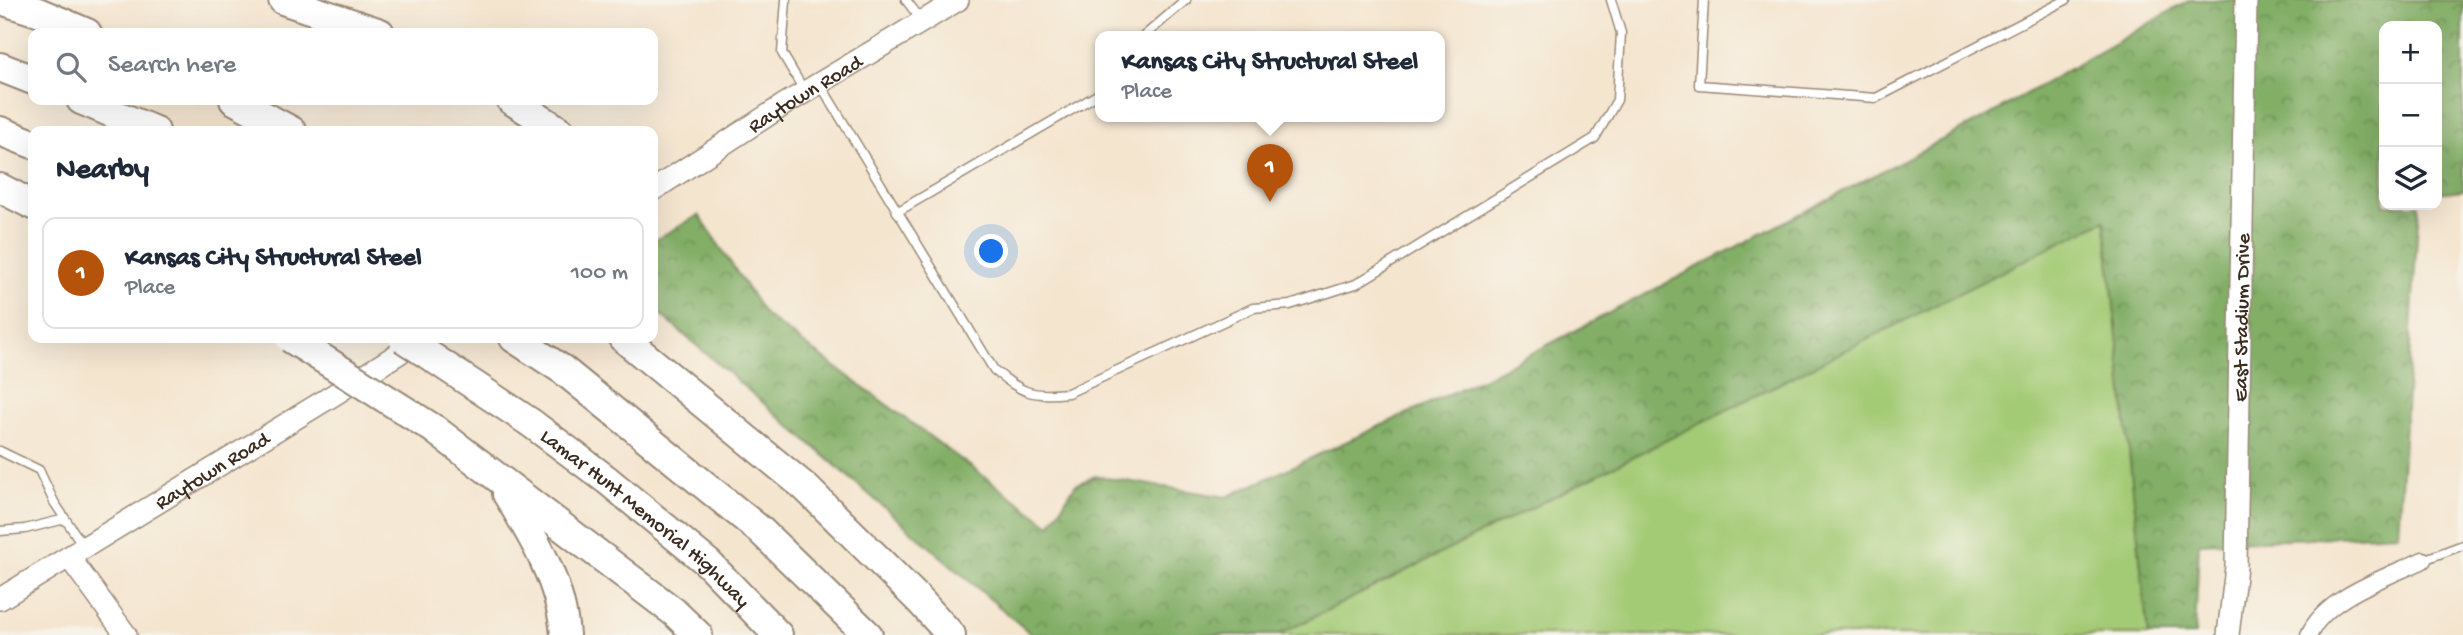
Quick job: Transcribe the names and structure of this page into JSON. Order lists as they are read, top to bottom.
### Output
{
  "streets": {
    "highway": ["Lamar Hunt Memorial Highway"],
    "main road": ["Raytown Road", "East Stadium Drive"]
  },
  "page": {
    "map_buttons": ["+", "−"],
    "search": "Search here",
    "popup": ["Kansas City Structural Steel", "Place"],
    "heading": "Nearby",
    "pins": "1",
    "list": [
      {
        "mark": "1",
        "name": "Kansas City Structural Steel",
        "note": "Place",
        "value": "100 m"
      }
    ]
  }
}
